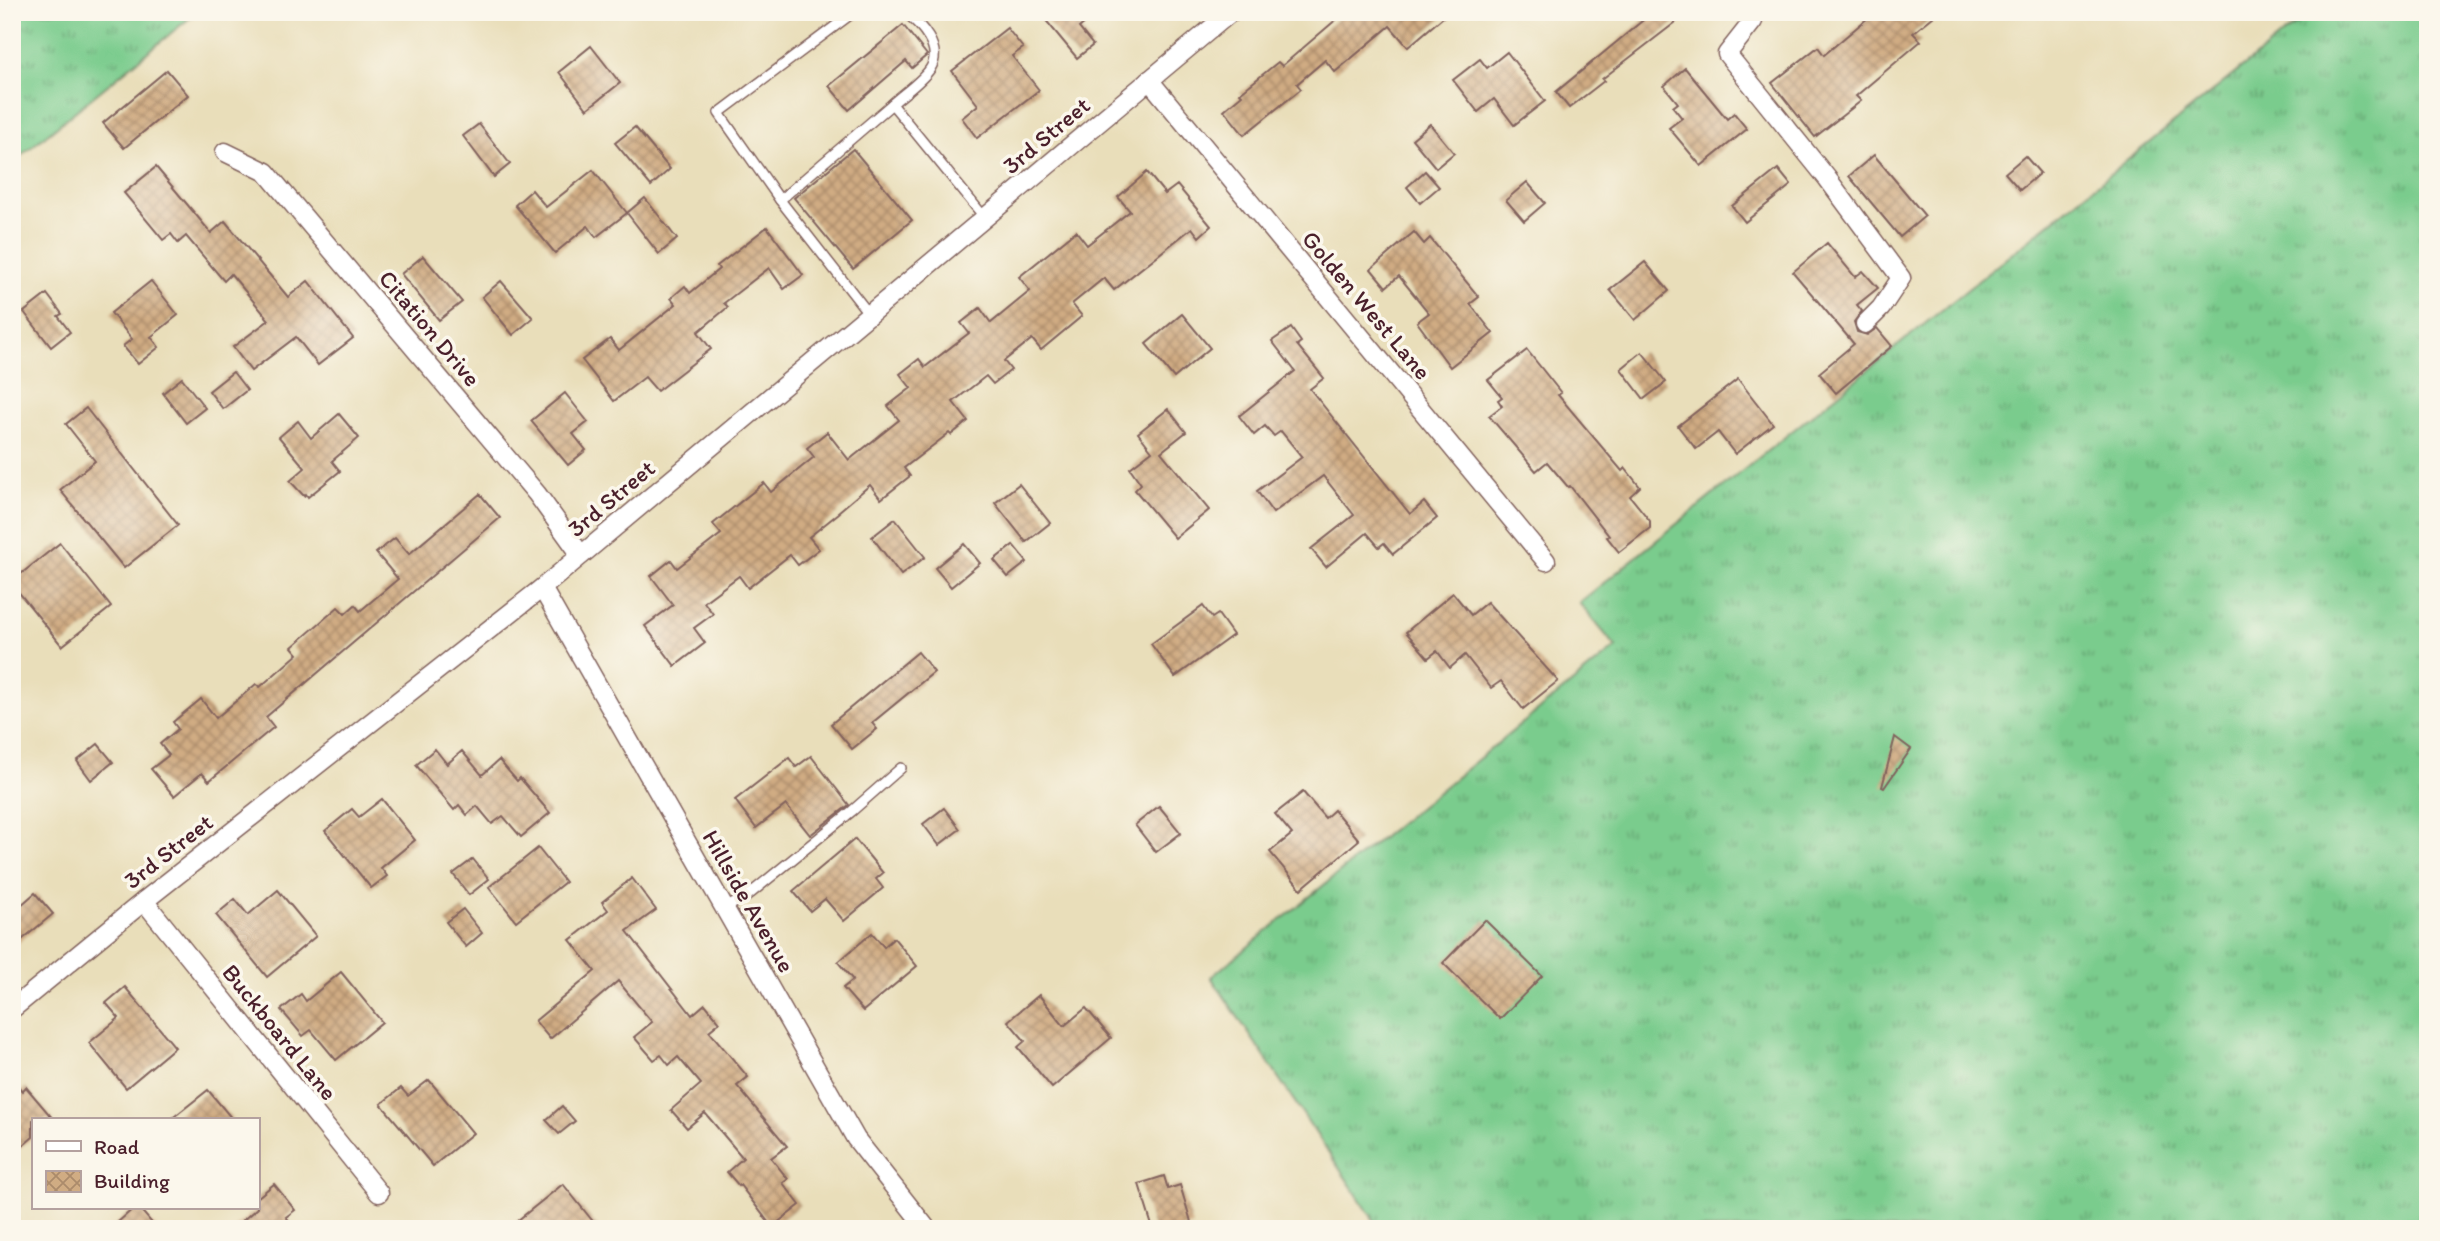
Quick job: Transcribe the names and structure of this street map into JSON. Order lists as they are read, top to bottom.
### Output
{
  "streets": {
    "street": [
      "3rd Street",
      "Golden West Lane",
      "Citation Drive",
      "Hillside Avenue",
      "Buckboard Lane"
    ]
  },
  "crossings": [
    ["3rd Street", "Golden West Lane"],
    ["3rd Street", "Citation Drive"],
    ["3rd Street", "Hillside Avenue"],
    ["3rd Street", "Buckboard Lane"]
  ],
  "legend": ["Road", "Building"]
}
